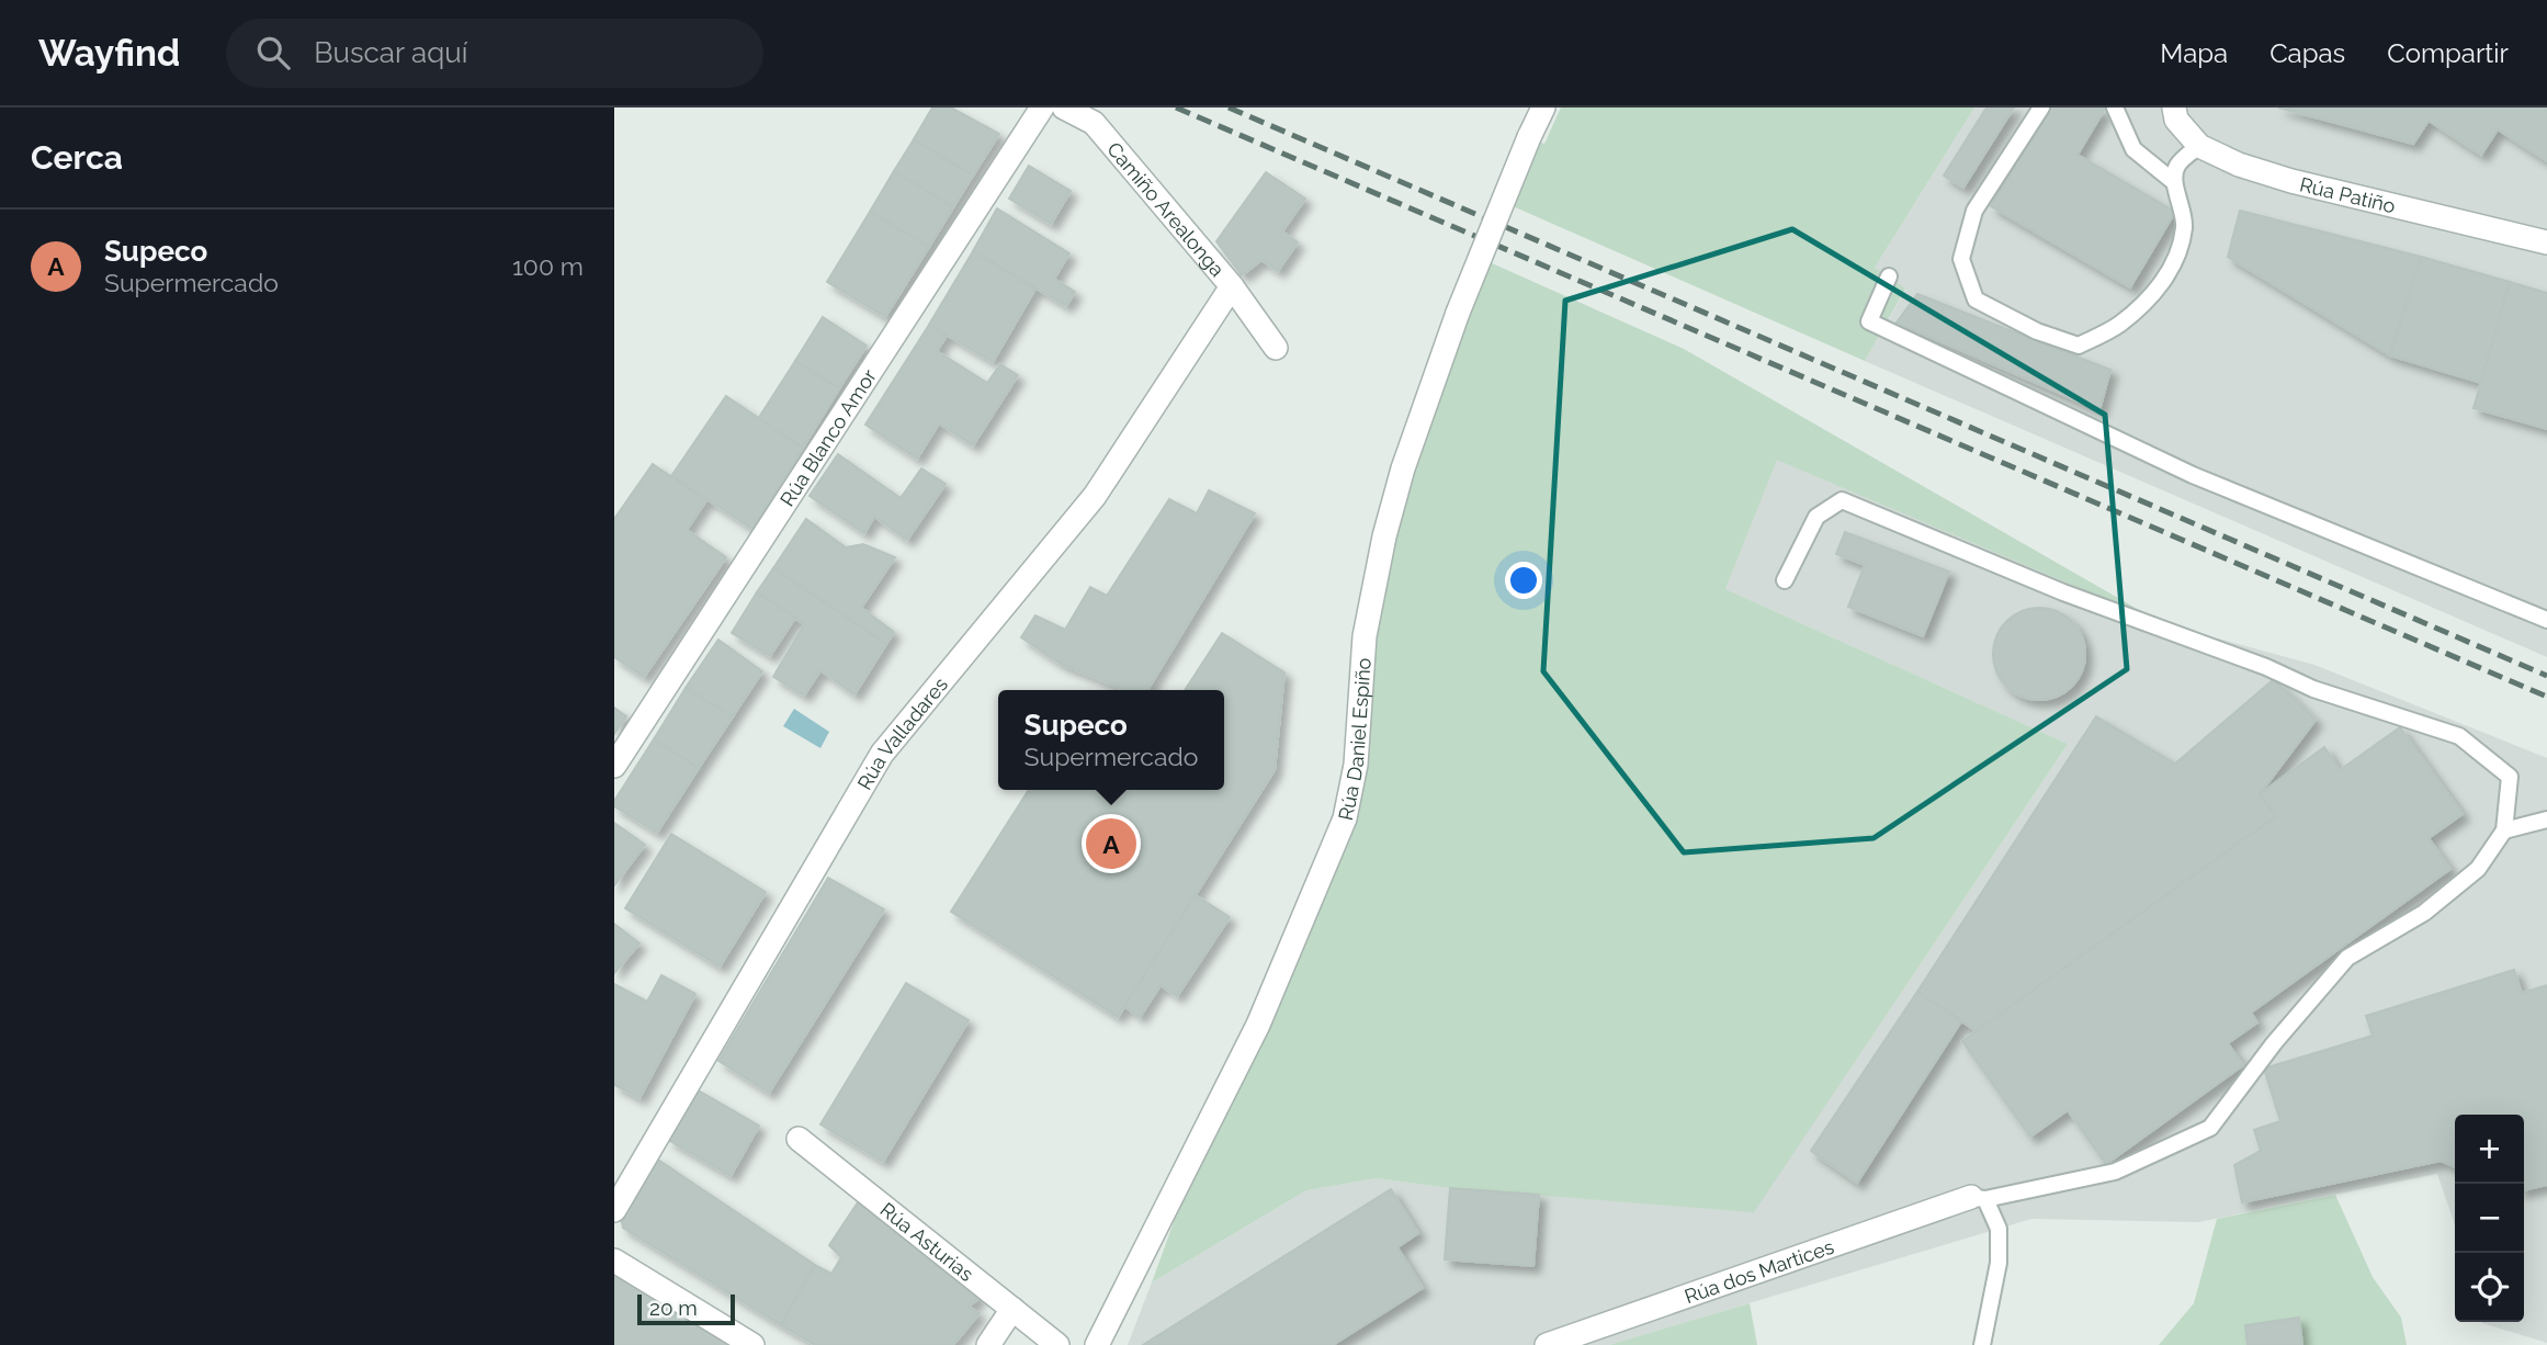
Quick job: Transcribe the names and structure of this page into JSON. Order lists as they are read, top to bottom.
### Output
{
  "streets": {
    "street": [
      "Rúa Patiño",
      "Camiño Arealonga",
      "Rúa Blanco Amor",
      "Rúa Valladares",
      "Rúa Daniel Espiño",
      "Rúa Asturias",
      "Rúa dos Martices"
    ]
  },
  "crossings": [
    ["Camiño Arealonga", "Rúa Valladares"]
  ],
  "scale_bar": "20 m",
  "page": {
    "header": "Wayfind",
    "search": "Buscar aquí",
    "nav": ["Mapa", "Capas", "Compartir"],
    "heading": "Cerca",
    "list": [
      {
        "mark": "A",
        "name": "Supeco",
        "note": "Supermercado",
        "value": "100 m"
      }
    ],
    "popup": ["Supeco", "Supermercado"],
    "pins": "A",
    "map_buttons": ["+", "−"],
    "scale": "20 m"
  }
}
